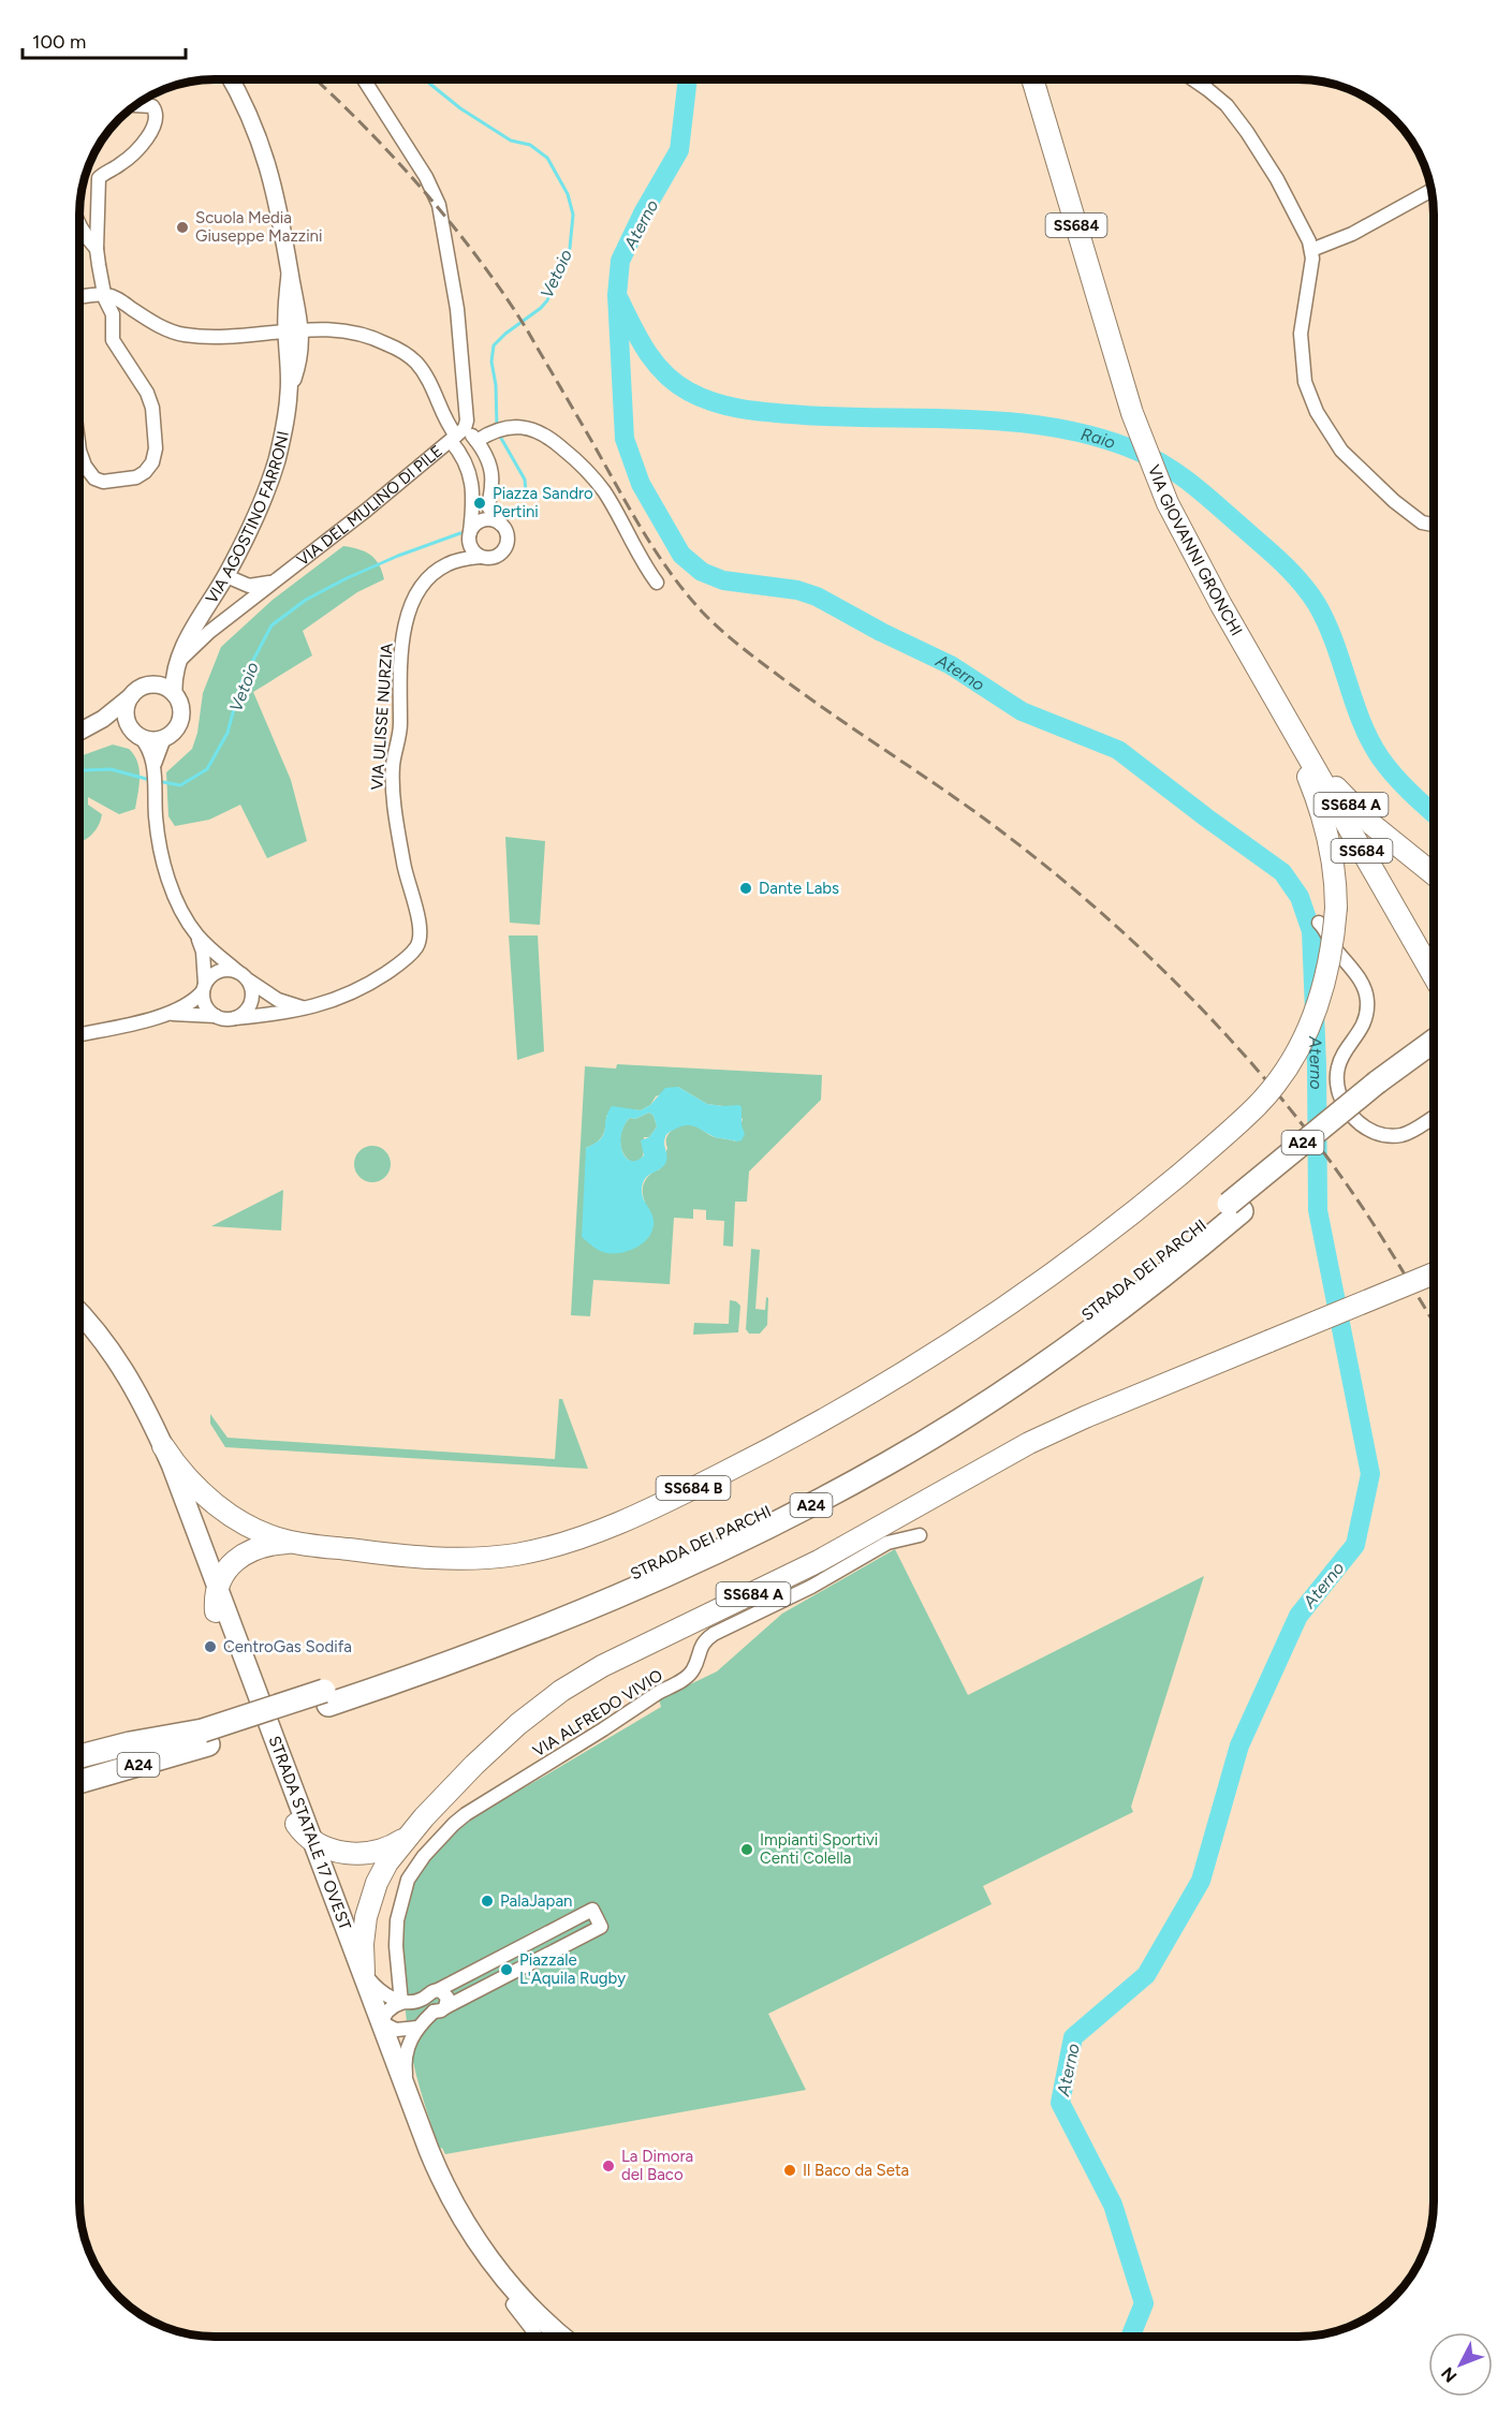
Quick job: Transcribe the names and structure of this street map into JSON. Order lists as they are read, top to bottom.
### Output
{
  "streets": {
    "highway": [
      "SS684",
      "VIA GIOVANNI GRONCHI",
      "SS684 A",
      "A24",
      "STRADA DEI PARCHI",
      "SS684 B"
    ],
    "main road": ["STRADA STATALE 17 OVEST"],
    "street": [
      "VIA DEL MULINO DI PILE",
      "VIA AGOSTINO FARRONI",
      "VIA ULISSE NURZIA",
      "VIA ALFREDO VIVIO"
    ]
  },
  "crossings": [
    ["VIA DEL MULINO DI PILE", "VIA AGOSTINO FARRONI"],
    ["VIA GIOVANNI GRONCHI", "SS684 A"],
    ["VIA GIOVANNI GRONCHI", "SS684 B"],
    ["SS684 A", "SS684 B"],
    ["SS684 A", "STRADA STATALE 17 OVEST"],
    ["SS684 B", "STRADA STATALE 17 OVEST"]
  ],
  "water": ["Aterno", "Vetoio", "Raio"],
  "places": [
    "Scuola Media Giuseppe Mazzini",
    "Piazza Sandro Pertini",
    "Dante Labs",
    "CentroGas Sodifa",
    "Impianti Sportivi Centi Colella",
    "PalaJapan",
    "Piazzale L'Aquila Rugby",
    "La Dimora del Baco",
    "Il Baco da Seta"
  ],
  "scale_bar": "100 m",
  "north": "bottom left"
}
